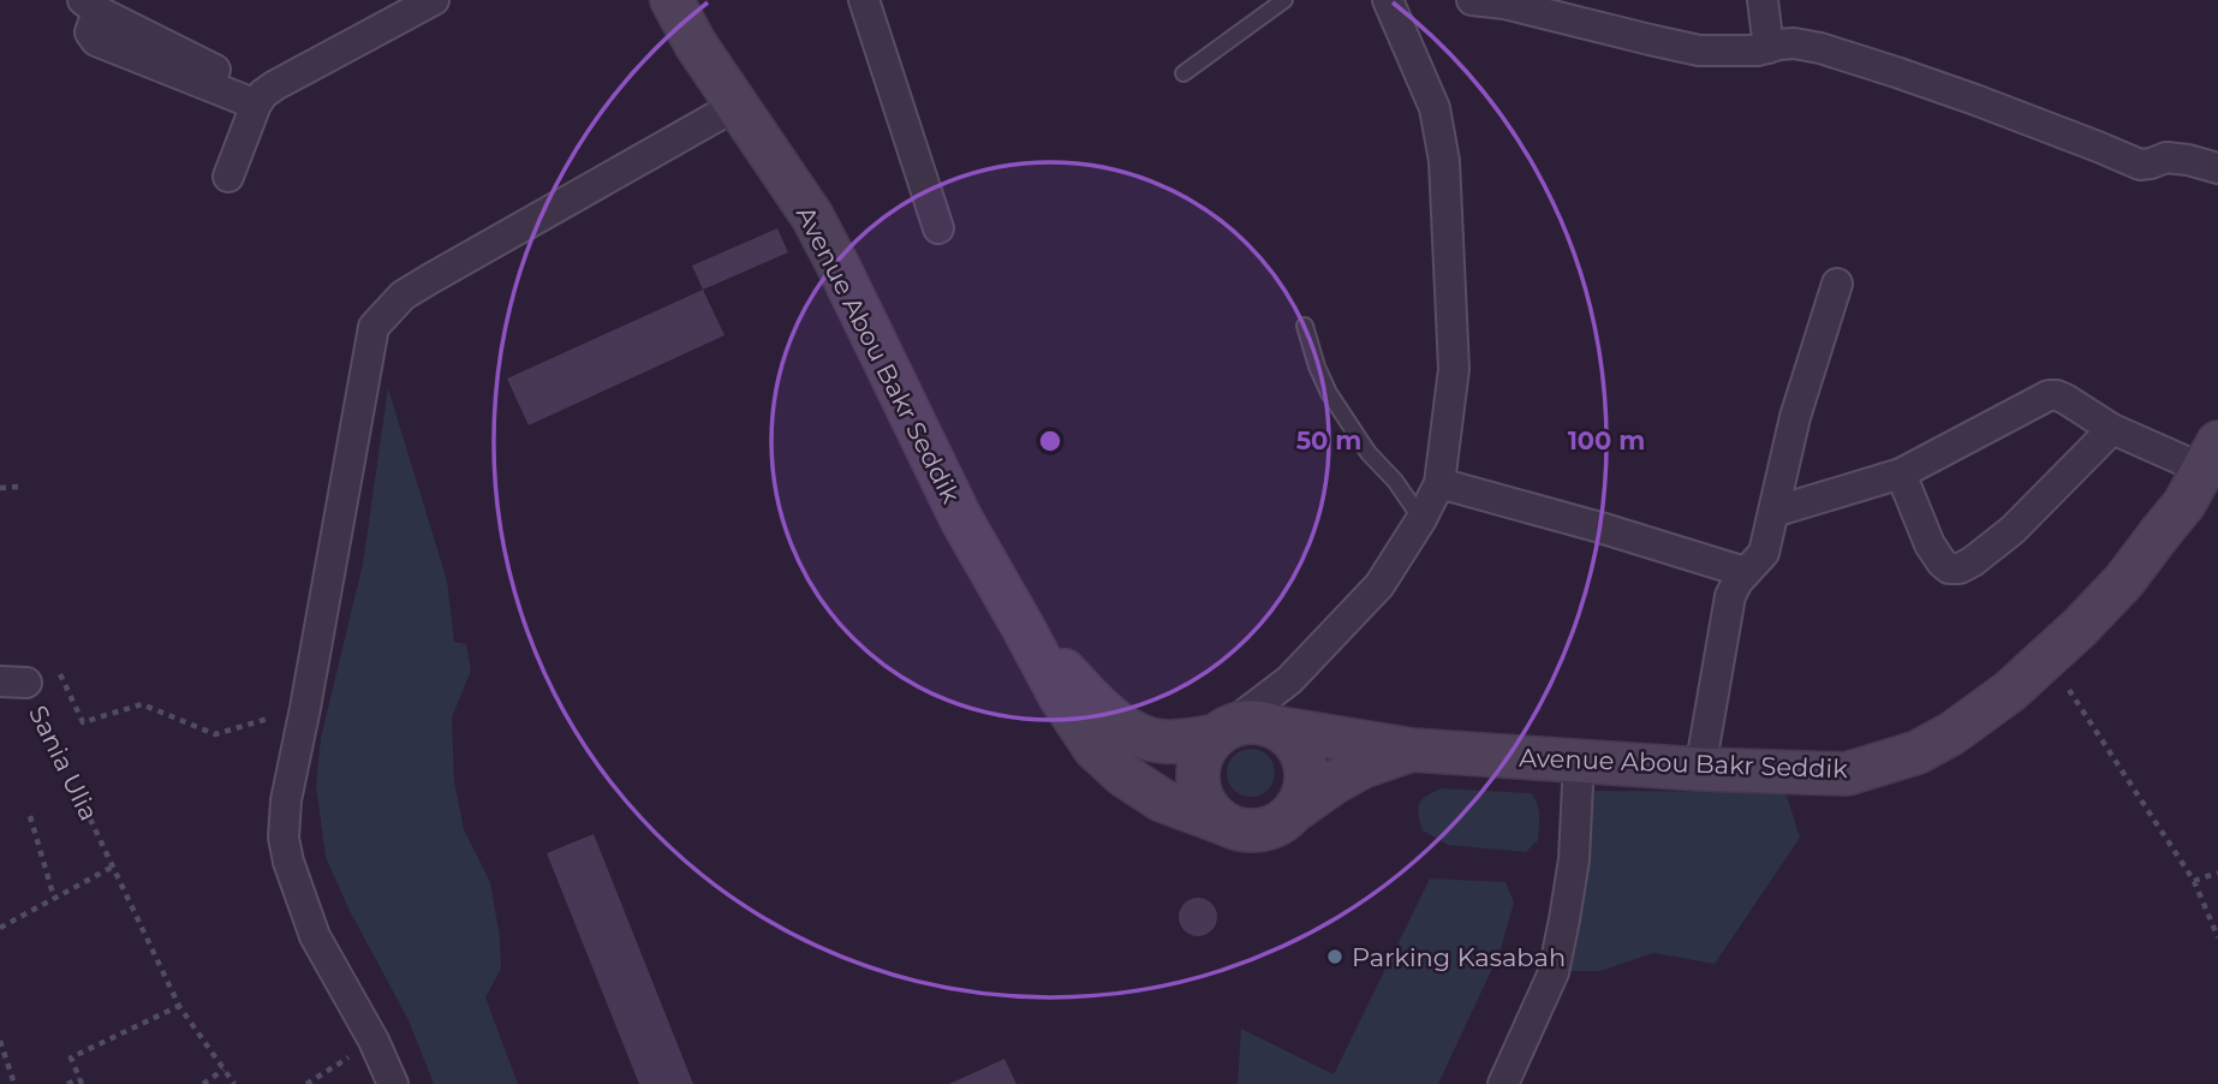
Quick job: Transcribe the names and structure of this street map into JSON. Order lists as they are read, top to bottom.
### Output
{
  "streets": {
    "street": ["Avenue Abou Bakr Seddik"],
    "path": ["Sania Ulia"]
  },
  "places": ["Parking Kasabah"],
  "rings": ["50 m", "100 m"]
}
